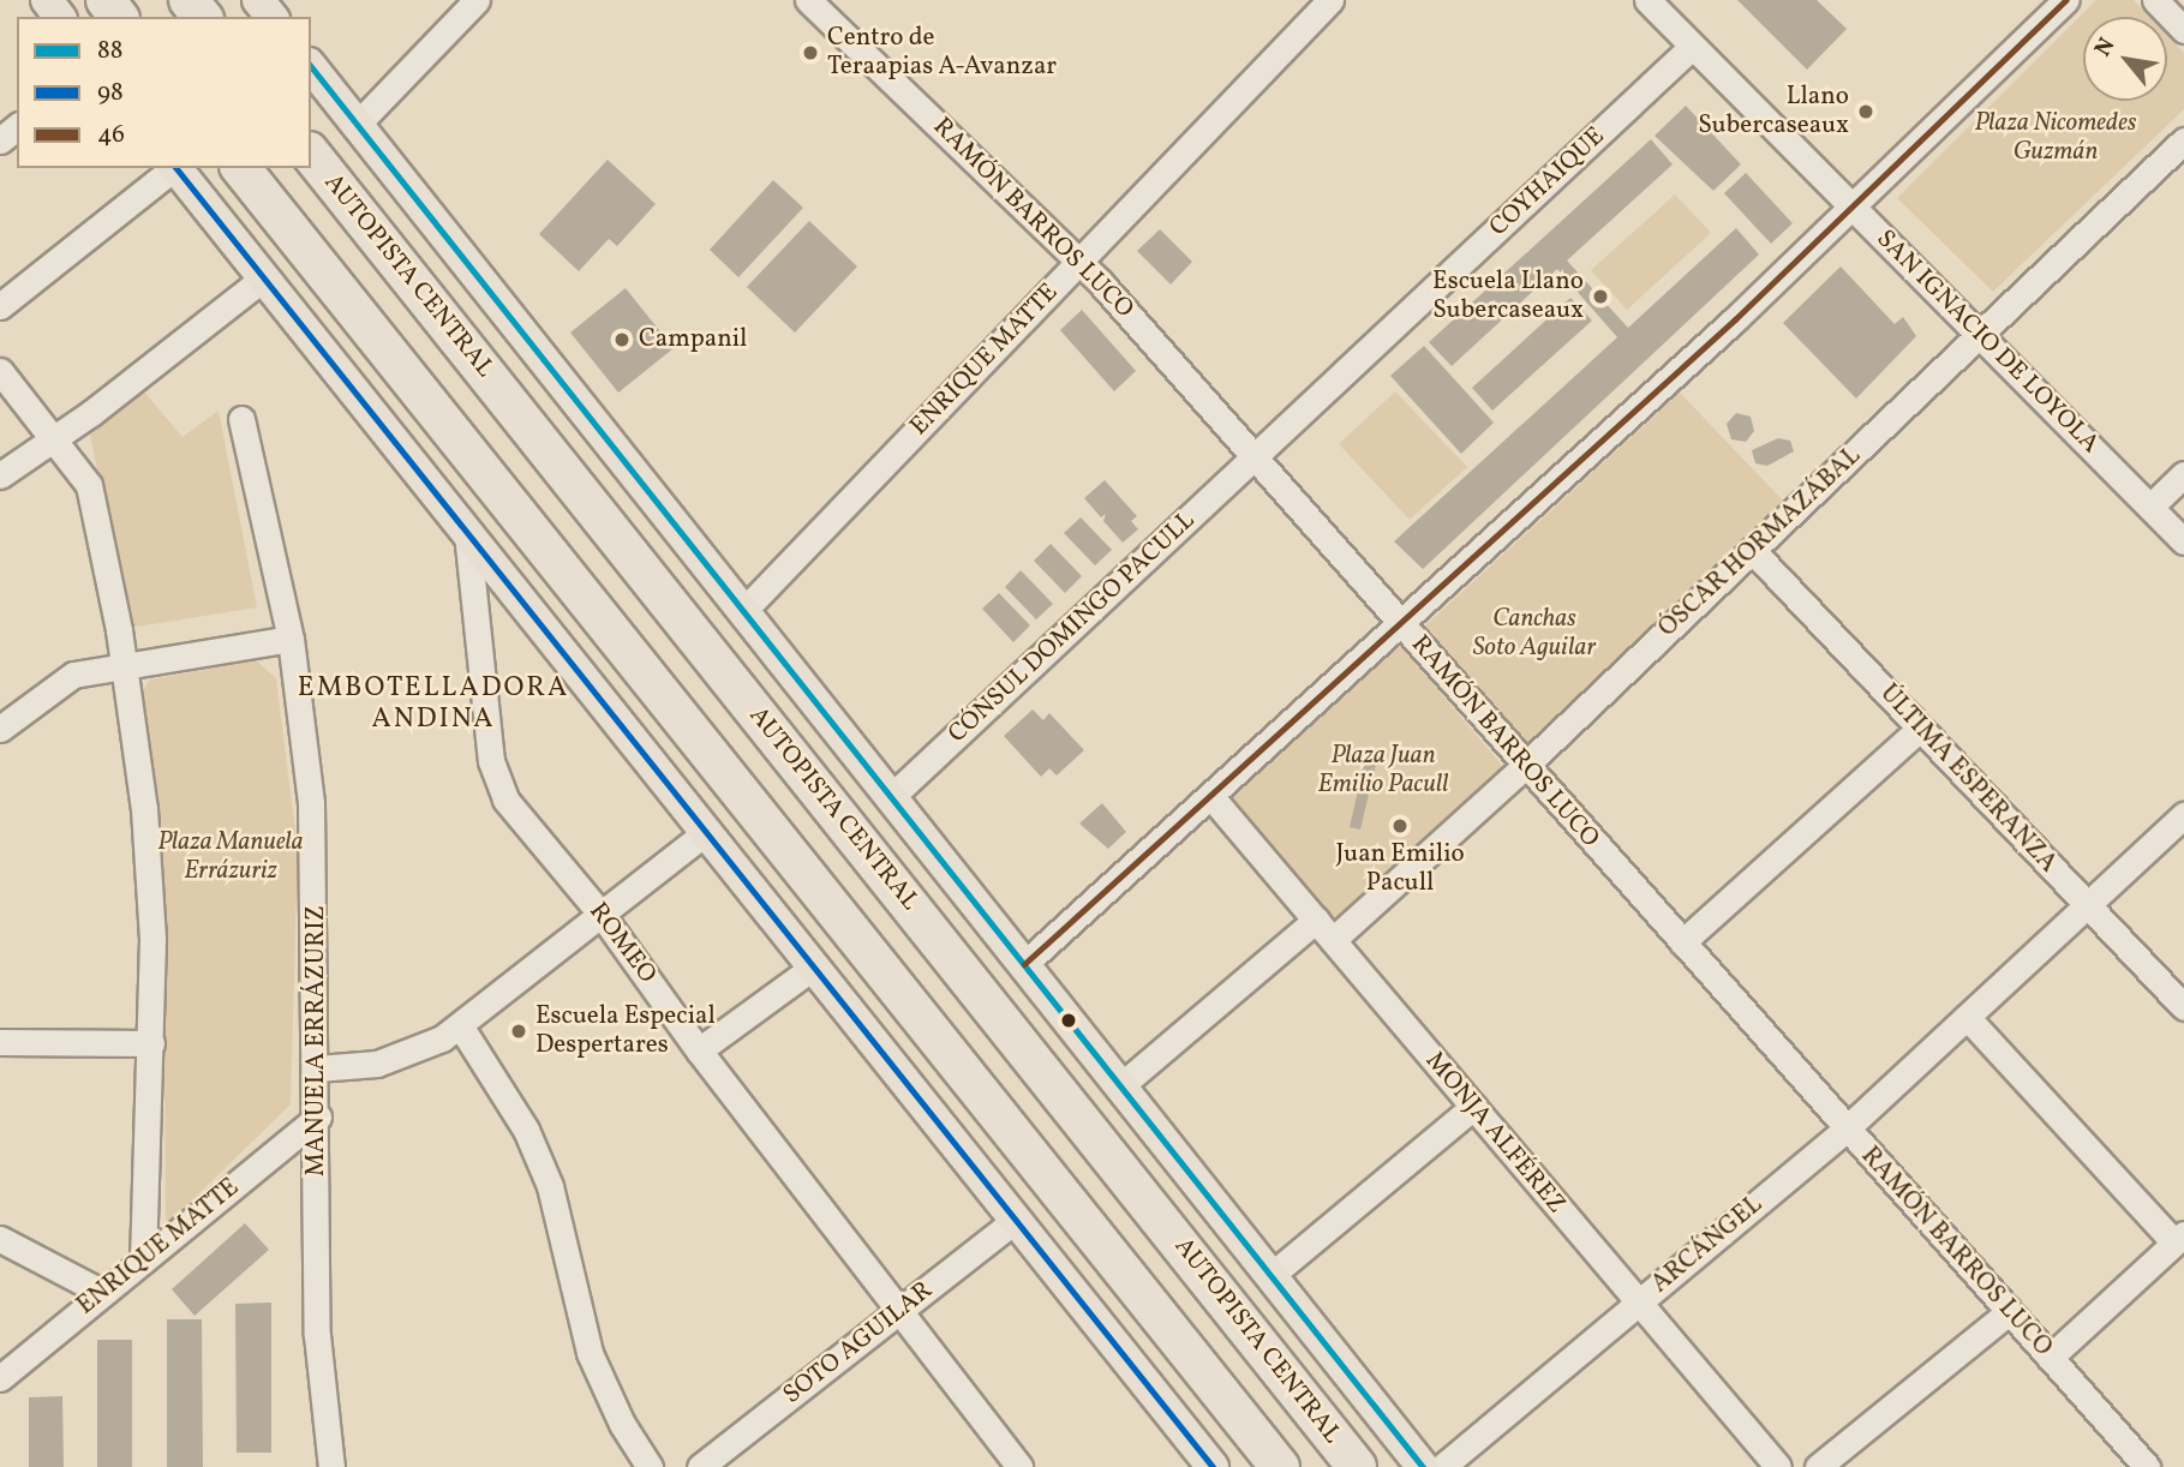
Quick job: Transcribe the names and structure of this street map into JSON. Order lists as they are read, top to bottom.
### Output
{
  "streets": {
    "highway": ["AUTOPISTA CENTRAL"],
    "street": [
      "COYHAIQUE",
      "RAMÓN BARROS LUCO",
      "SAN IGNACIO DE LOYOLA",
      "ENRIQUE MATTE",
      "ÓSCAR HORMAZÁBAL",
      "CÓNSUL DOMINGO PACULL",
      "ÚLTIMA ESPERANZA",
      "ROMEO",
      "MANUELA ERRÁZURIZ",
      "MONJA ALFÉREZ",
      "ARCÁNGEL",
      "SOTO AGUILAR"
    ]
  },
  "crossings": [
    ["COYHAIQUE", "RAMÓN BARROS LUCO"],
    ["COYHAIQUE", "SAN IGNACIO DE LOYOLA"],
    ["COYHAIQUE", "CÓNSUL DOMINGO PACULL"],
    ["RAMÓN BARROS LUCO", "ENRIQUE MATTE"],
    ["RAMÓN BARROS LUCO", "ÓSCAR HORMAZÁBAL"],
    ["RAMÓN BARROS LUCO", "CÓNSUL DOMINGO PACULL"],
    ["RAMÓN BARROS LUCO", "ARCÁNGEL"],
    ["SAN IGNACIO DE LOYOLA", "ÓSCAR HORMAZÁBAL"],
    ["ENRIQUE MATTE", "MANUELA ERRÁZURIZ"],
    ["ÓSCAR HORMAZÁBAL", "ÚLTIMA ESPERANZA"],
    ["ÓSCAR HORMAZÁBAL", "MONJA ALFÉREZ"],
    ["ÚLTIMA ESPERANZA", "ARCÁNGEL"],
    ["ROMEO", "SOTO AGUILAR"],
    ["MONJA ALFÉREZ", "ARCÁNGEL"]
  ],
  "districts": ["EMBOTELLADORA ANDINA"],
  "parks": [
    "Plaza Nicomedes Guzmán",
    "Canchas Soto Aguilar",
    "Plaza Juan Emilio Pacull",
    "Plaza Manuela Errázuriz"
  ],
  "places": [
    "Centro de Teraapias A-Avanzar",
    "Llano Subercaseaux",
    "Escuela Llano Subercaseaux",
    "Campanil",
    "Juan Emilio Pacull",
    "Escuela Especial Despertares"
  ],
  "lines": ["transit line 46", "transit line 88", "transit line 98"],
  "legend": ["88", "98", "46"],
  "north": "top left"
}
